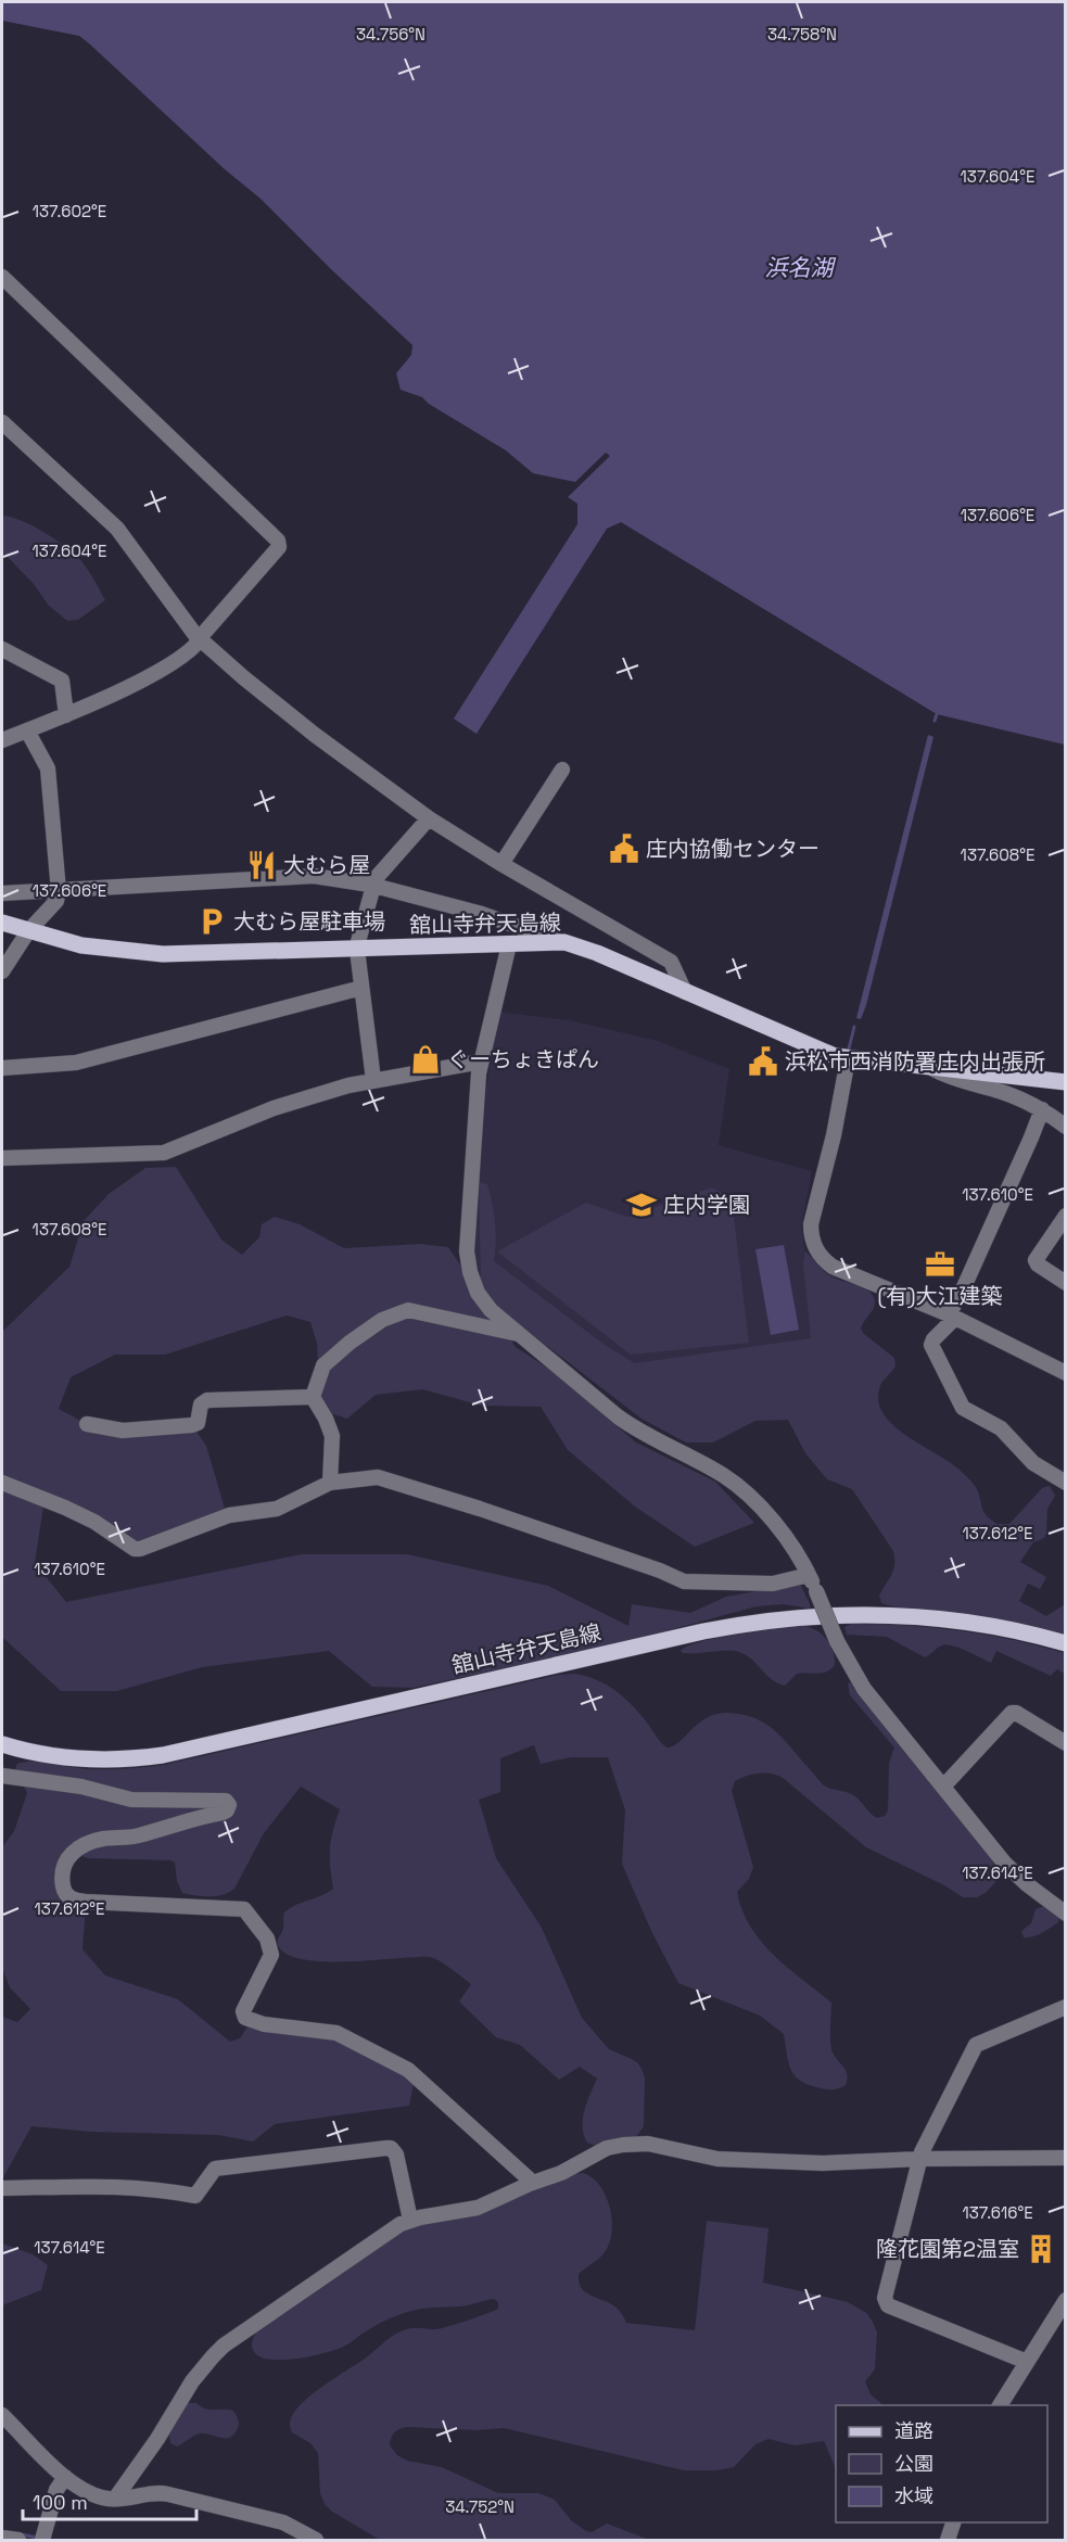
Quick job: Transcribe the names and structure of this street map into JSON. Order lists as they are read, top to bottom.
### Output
{
  "streets": {
    "main road": ["舘山寺弁天島線"]
  },
  "water": ["浜名湖"],
  "places": {
    "public building": ["庄内協働センター", "浜松市西消防署庄内出張所"],
    "restaurant": ["大むら屋"],
    "parking": ["大むら屋駐車場"],
    "shop": ["ぐーちょきぱん"],
    "school or university": ["庄内学園"],
    "office": ["(有)大江建築"],
    "building": ["隆花園第2温室"]
  },
  "legend": ["道路", "公園", "水域"],
  "scale_bar": "100 m",
  "coordinates": [
    "34.758°N",
    "34.756°N",
    "137.604°E",
    "137.602°E",
    "137.606°E",
    "137.608°E",
    "137.610°E",
    "137.612°E",
    "137.614°E",
    "137.616°E",
    "34.752°N"
  ]
}
